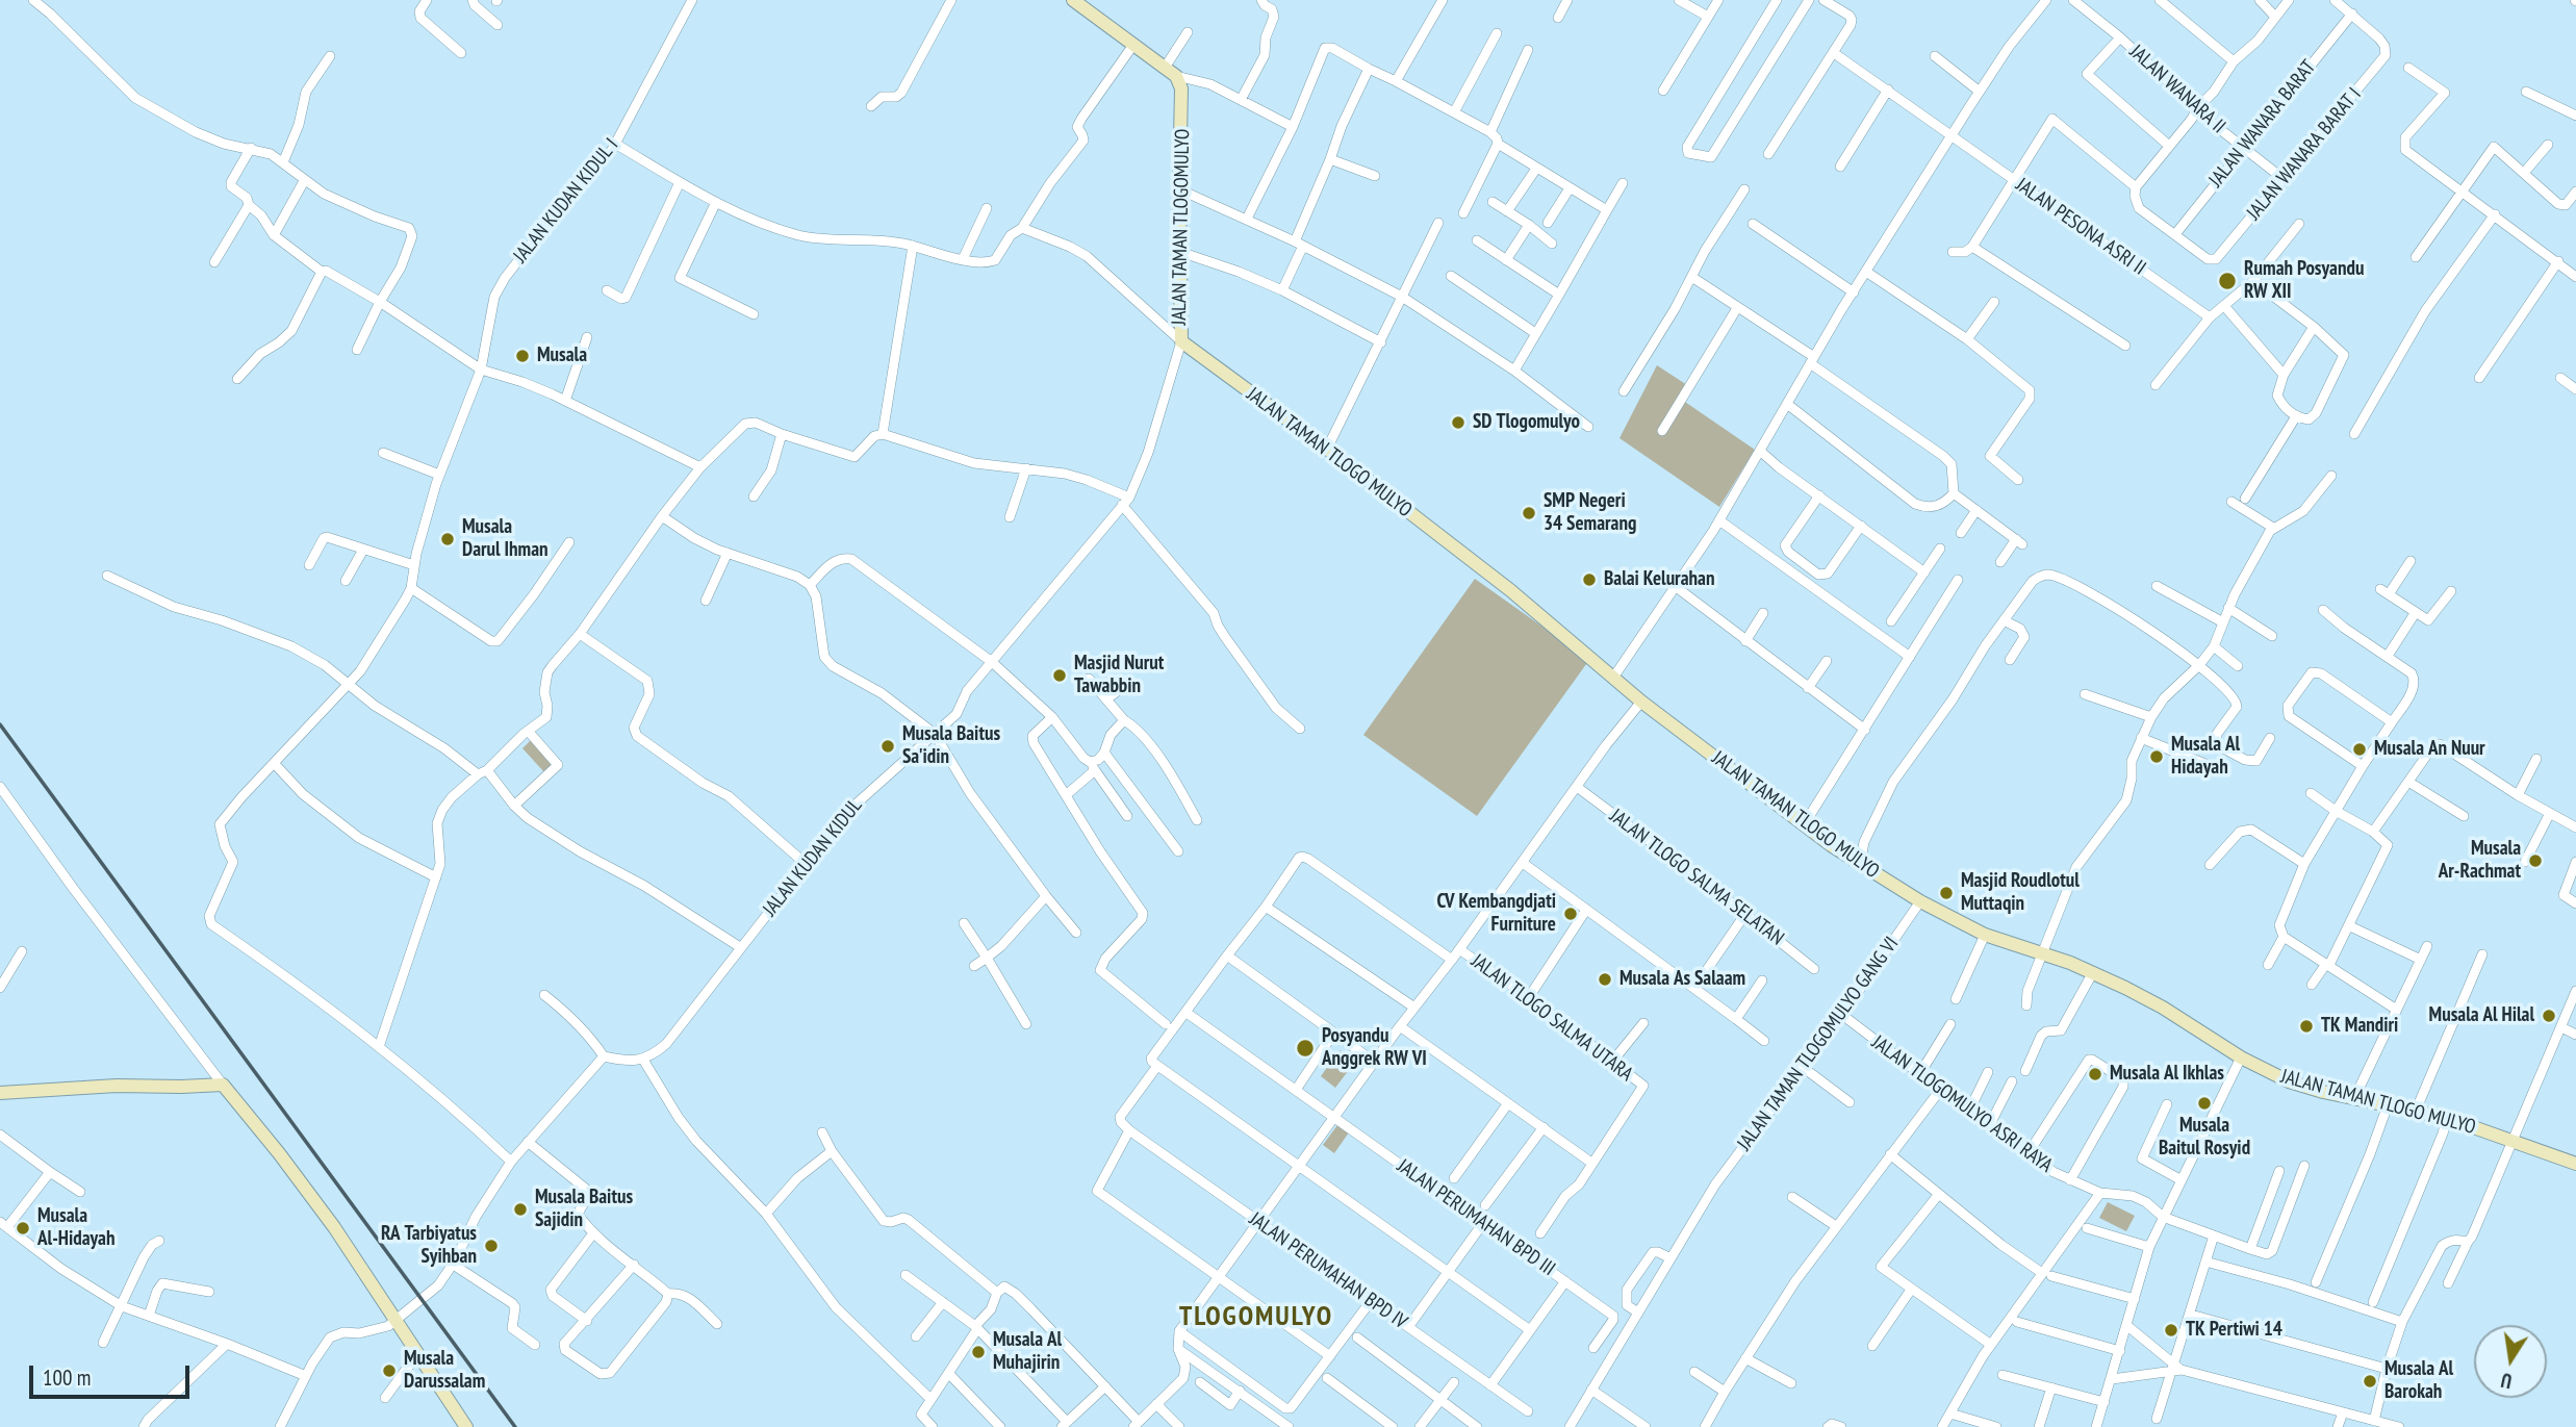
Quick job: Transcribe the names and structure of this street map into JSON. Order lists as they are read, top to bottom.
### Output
{
  "streets": {
    "street": [
      "JALAN WANARA II",
      "JALAN WANARA BARAT",
      "JALAN WANARA BARAT I",
      "JALAN KUDAN KIDUL I",
      "JALAN TAMAN TLOGOMULYO",
      "JALAN PESONA ASRI II",
      "JALAN TAMAN TLOGO MULYO",
      "JALAN KUDAN KIDUL",
      "JALAN TLOGO SALMA SELATAN",
      "JALAN TLOGO SALMA UTARA",
      "JALAN TAMAN TLOGOMULYO GANG VI",
      "JALAN TLOGOMULYO ASRI RAYA",
      "JALAN PERUMAHAN BPD III",
      "JALAN PERUMAHAN BPD IV"
    ]
  },
  "crossings": [
    ["JALAN WANARA II", "JALAN WANARA BARAT"],
    ["JALAN WANARA II", "JALAN WANARA BARAT I"],
    ["JALAN WANARA BARAT", "JALAN WANARA BARAT I"],
    ["JALAN TAMAN TLOGOMULYO", "JALAN TAMAN TLOGO MULYO"],
    ["JALAN TAMAN TLOGOMULYO", "JALAN KUDAN KIDUL"],
    ["JALAN TAMAN TLOGO MULYO", "JALAN KUDAN KIDUL"],
    ["JALAN TAMAN TLOGO MULYO", "JALAN TAMAN TLOGOMULYO GANG VI"],
    ["JALAN TAMAN TLOGOMULYO GANG VI", "JALAN TLOGOMULYO ASRI RAYA"]
  ],
  "districts": ["TLOGOMULYO"],
  "places": [
    "Rumah Posyandu RW XII",
    "Musala",
    "SD Tlogomulyo",
    "SMP Negeri 34 Semarang",
    "Musala Darul Ihman",
    "Balai Kelurahan",
    "Masjid Nurut Tawabbin",
    "Musala Baitus Sa'idin",
    "Musala An Nuur",
    "Musala Al Hidayah",
    "Musala Ar-Rachmat",
    "Masjid Roudlotul Muttaqin",
    "CV Kembangdjati Furniture",
    "Musala As Salaam",
    "Musala Al Hilal",
    "TK Mandiri",
    "Posyandu Anggrek RW VI",
    "Musala Al Ikhlas",
    "Musala Baitul Rosyid",
    "Musala Baitus Sajidin",
    "Musala Al-Hidayah",
    "RA Tarbiyatus Syihban",
    "TK Pertiwi 14",
    "Musala Al Muhajirin",
    "Musala Darussalam",
    "Musala Al Barokah"
  ],
  "scale_bar": "100 m",
  "north": "bottom"
}
